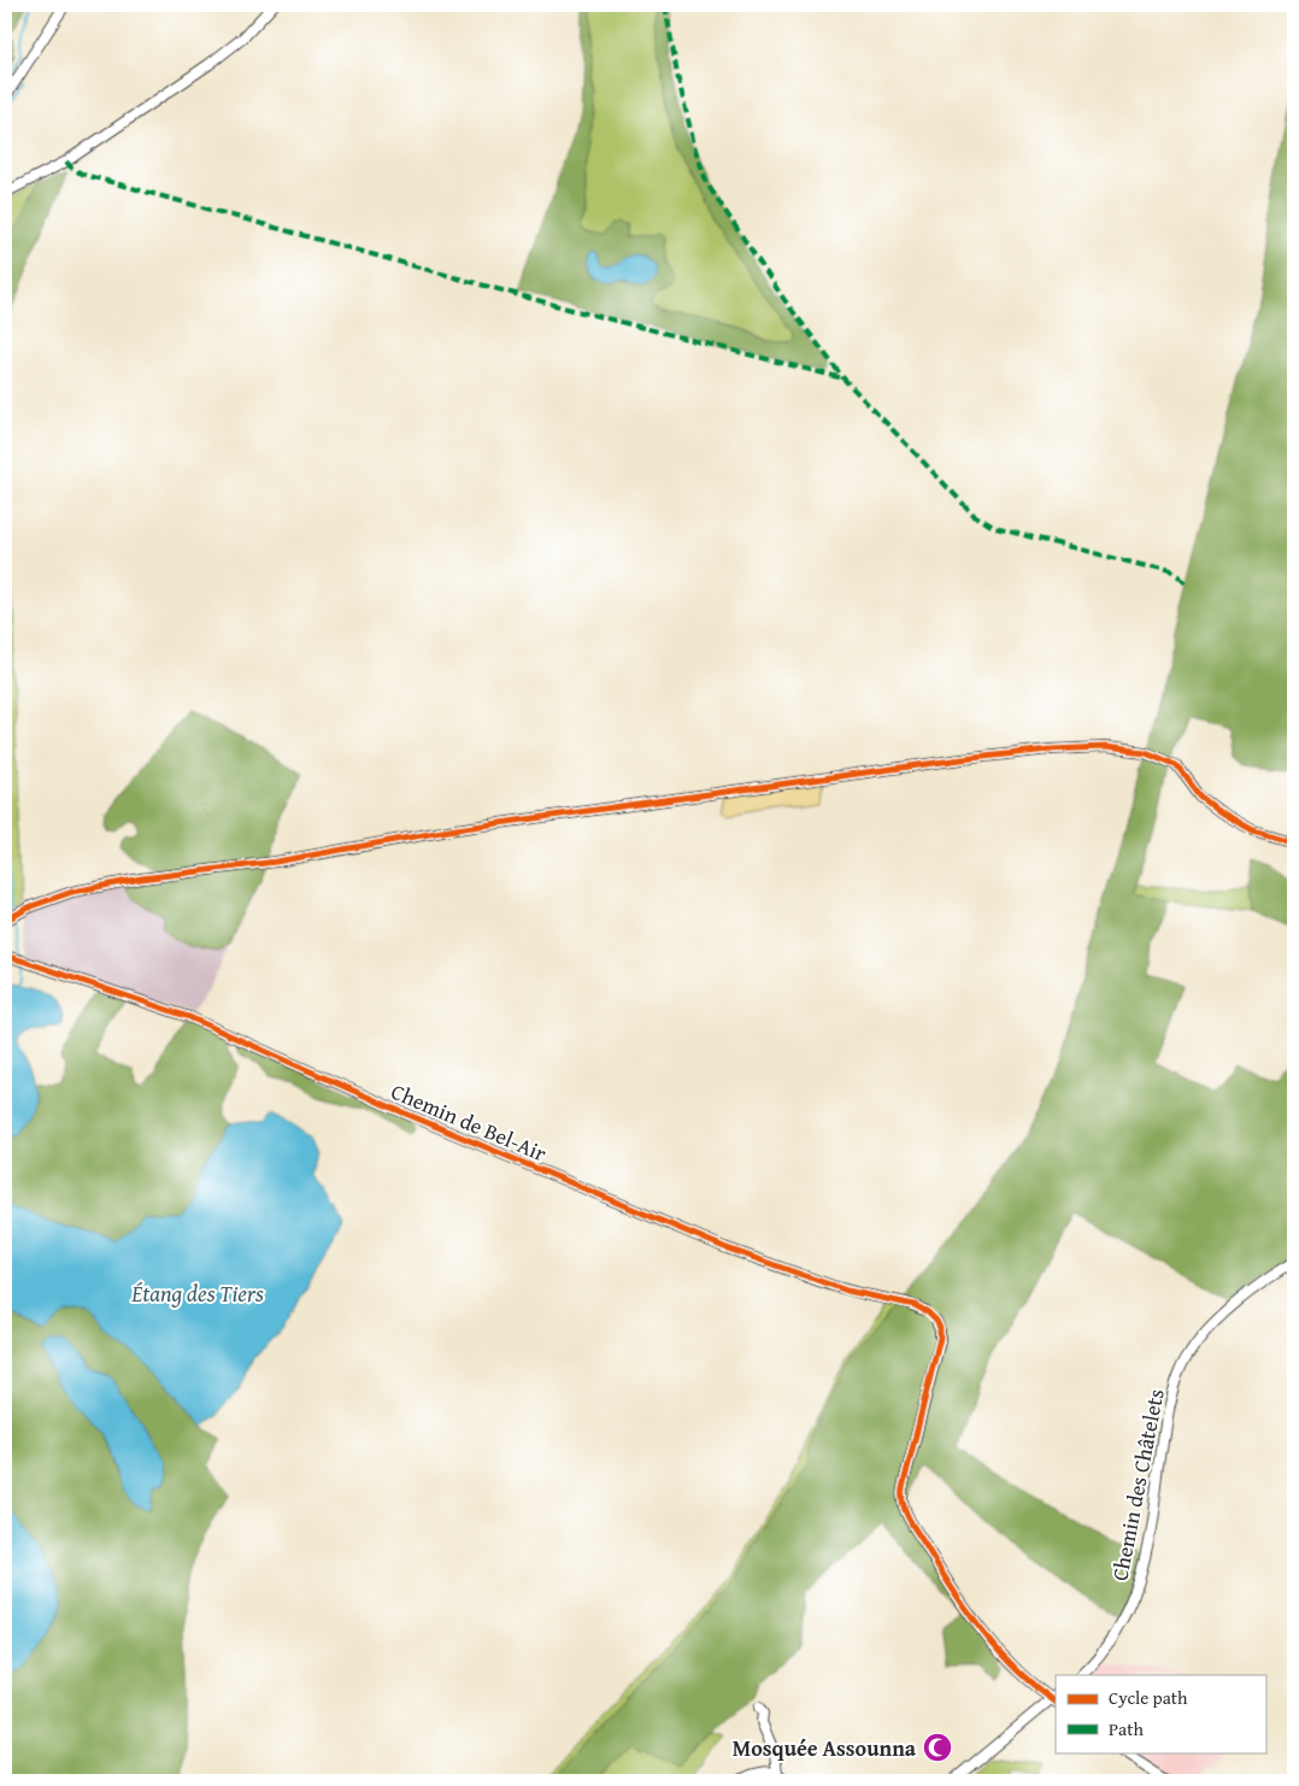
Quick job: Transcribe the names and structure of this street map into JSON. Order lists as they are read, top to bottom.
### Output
{
  "streets": {
    "street": ["Chemin de Bel-Air", "Chemin des Châtelets"]
  },
  "water": ["Étang des Tiers"],
  "places": {
    "mosque": ["Mosquée Assounna"]
  },
  "legend": ["Cycle path", "Path"]
}
